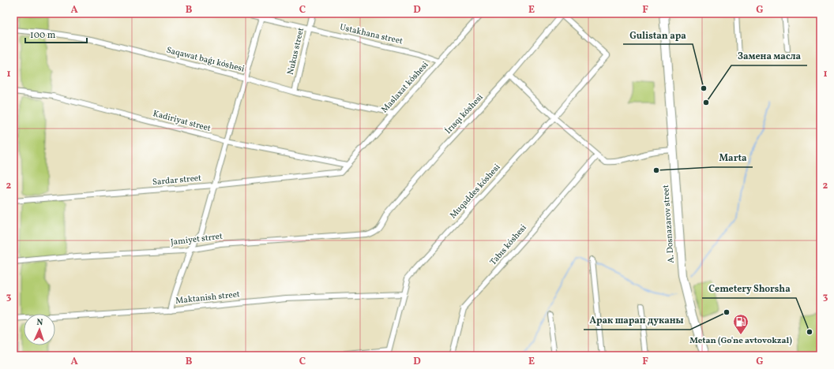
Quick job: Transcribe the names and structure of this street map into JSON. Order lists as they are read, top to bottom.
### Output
{
  "streets": {
    "main road": ["A. Dosnazarov street"],
    "street": [
      "Ustakhana street",
      "Nukus street",
      "Saqawat baǵı kóshesi",
      "Maslaxat kóshesi",
      "Írısqı kóshesi",
      "Kadiriyat street",
      "Sardar street",
      "Muqaddes kóshesi",
      "Jamiyet strret",
      "Tabıs kóshesi",
      "Maktanish street"
    ]
  },
  "crossings": [
    ["Ustakhana street", "Nukus street"],
    ["Ustakhana street", "Maslaxat kóshesi"],
    ["Nukus street", "Saqawat baǵı kóshesi"],
    ["Saqawat baǵı kóshesi", "Maslaxat kóshesi"],
    ["Maslaxat kóshesi", "Kadiriyat street"],
    ["Maslaxat kóshesi", "Sardar street"],
    ["Írısqı kóshesi", "Muqaddes kóshesi"],
    ["Írısqı kóshesi", "Jamiyet strret"],
    ["Muqaddes kóshesi", "Maktanish street"]
  ],
  "places": {
    "other": [
      "Gulistan apa",
      "Замена масла",
      "Marta",
      "Арак шарап дуканы",
      "Cemetery Shorsha"
    ],
    "fuel station": ["Metan (Go'ne avtovokzal)"]
  },
  "scale_bar": "100 m",
  "north": "top",
  "grid": {
    "columns": [
      "A",
      "B",
      "C",
      "D",
      "E",
      "F",
      "G"
    ],
    "rows": ["1", "2", "3"]
  }
}
